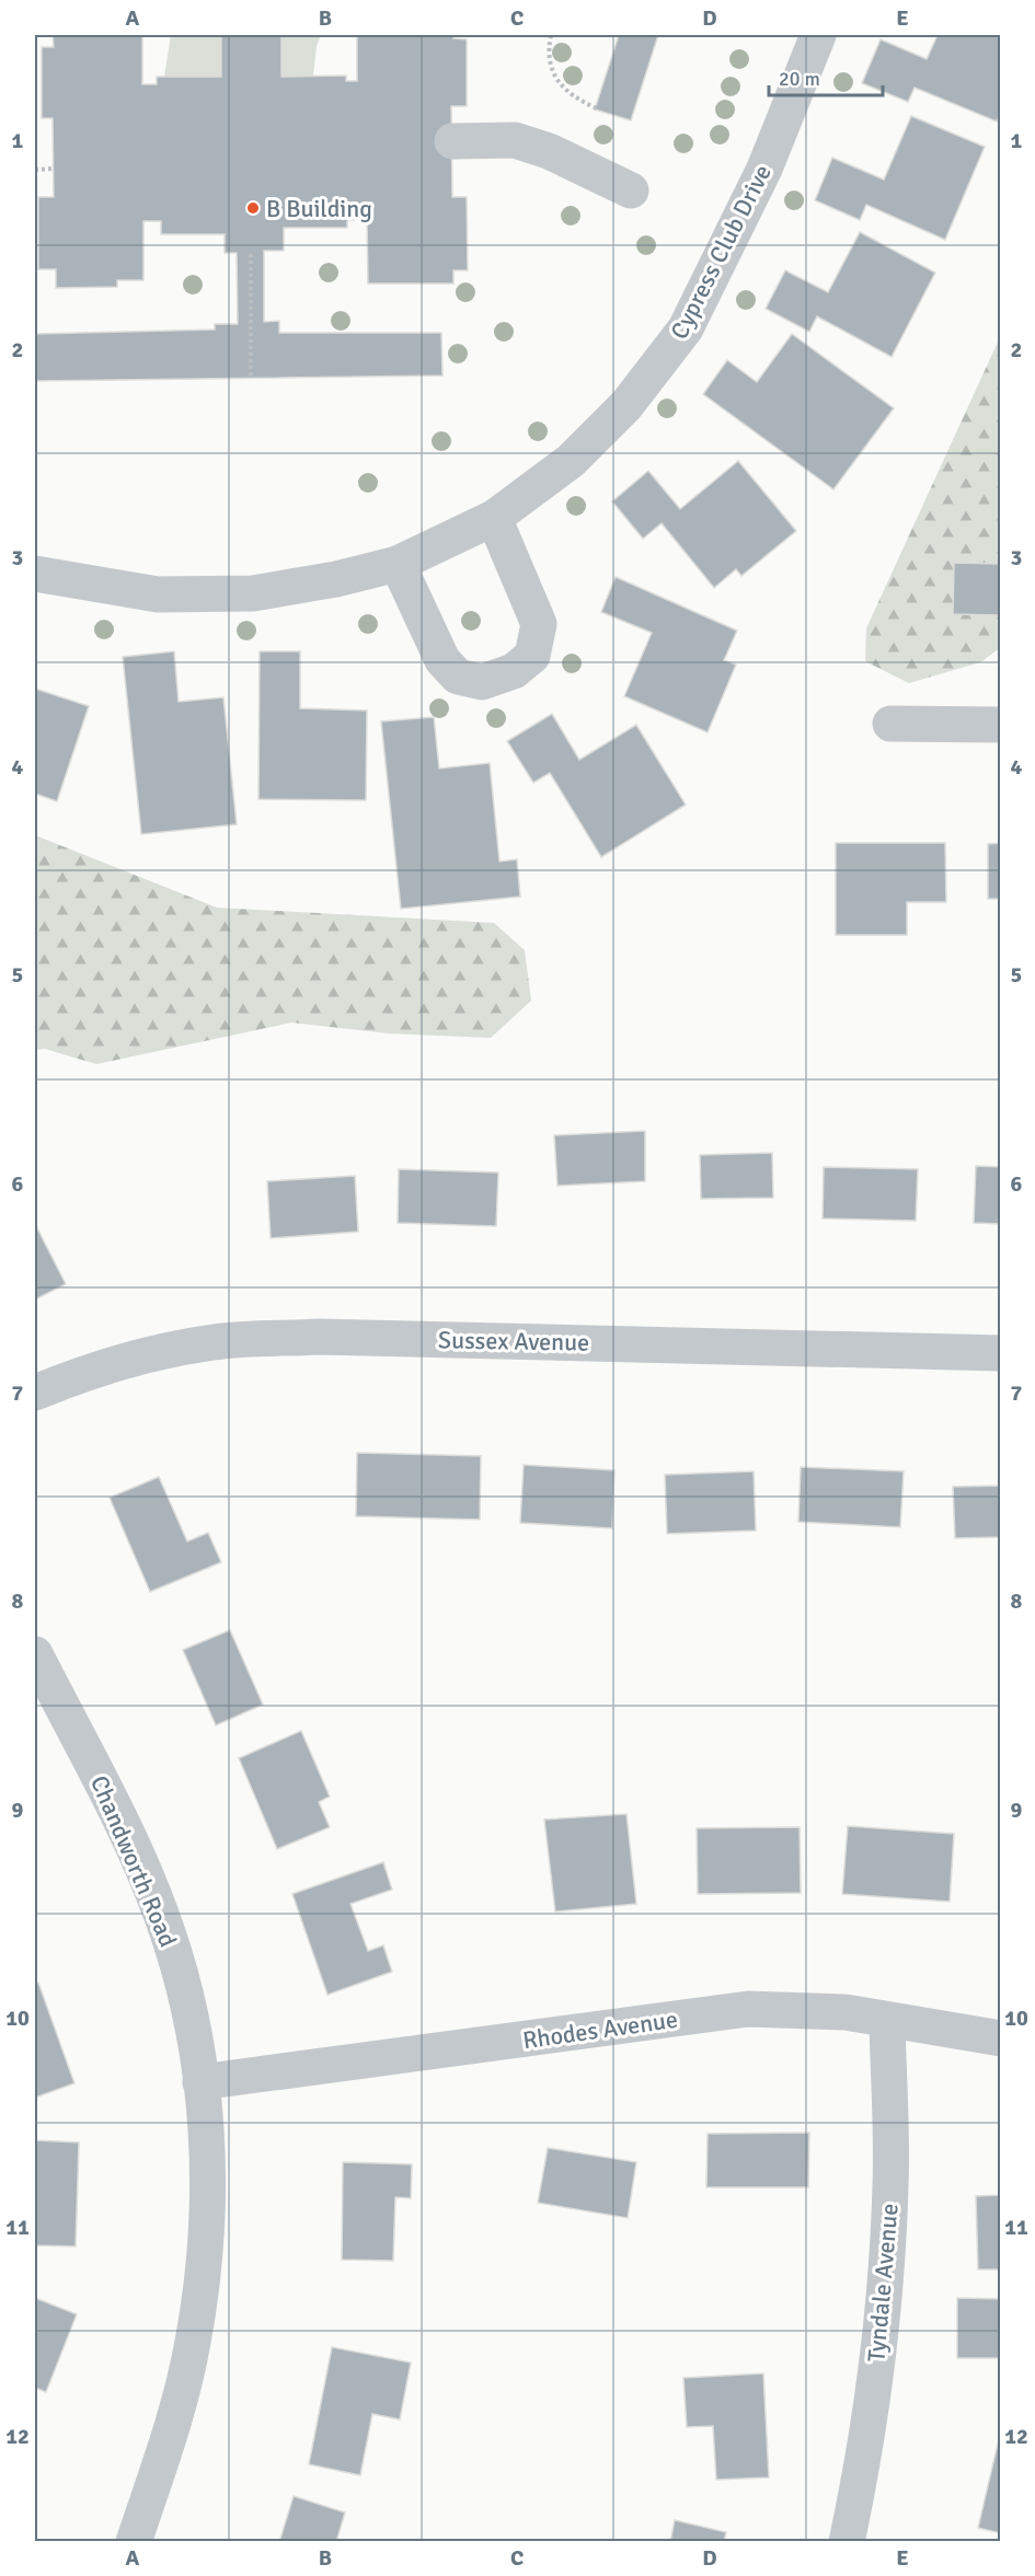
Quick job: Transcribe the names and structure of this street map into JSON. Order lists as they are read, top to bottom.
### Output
{
  "streets": {
    "street": [
      "Cypress Club Drive",
      "Sussex Avenue",
      "Chandworth Road",
      "Rhodes Avenue",
      "Tyndale Avenue"
    ]
  },
  "crossings": [
    ["Chandworth Road", "Rhodes Avenue"],
    ["Rhodes Avenue", "Tyndale Avenue"]
  ],
  "places": ["B Building"],
  "scale_bar": "20 m",
  "grid": {
    "columns": [
      "A",
      "B",
      "C",
      "D",
      "E"
    ],
    "rows": [
      "1",
      "2",
      "3",
      "4",
      "5",
      "6",
      "7",
      "8",
      "9",
      "10",
      "11",
      "12"
    ]
  }
}
